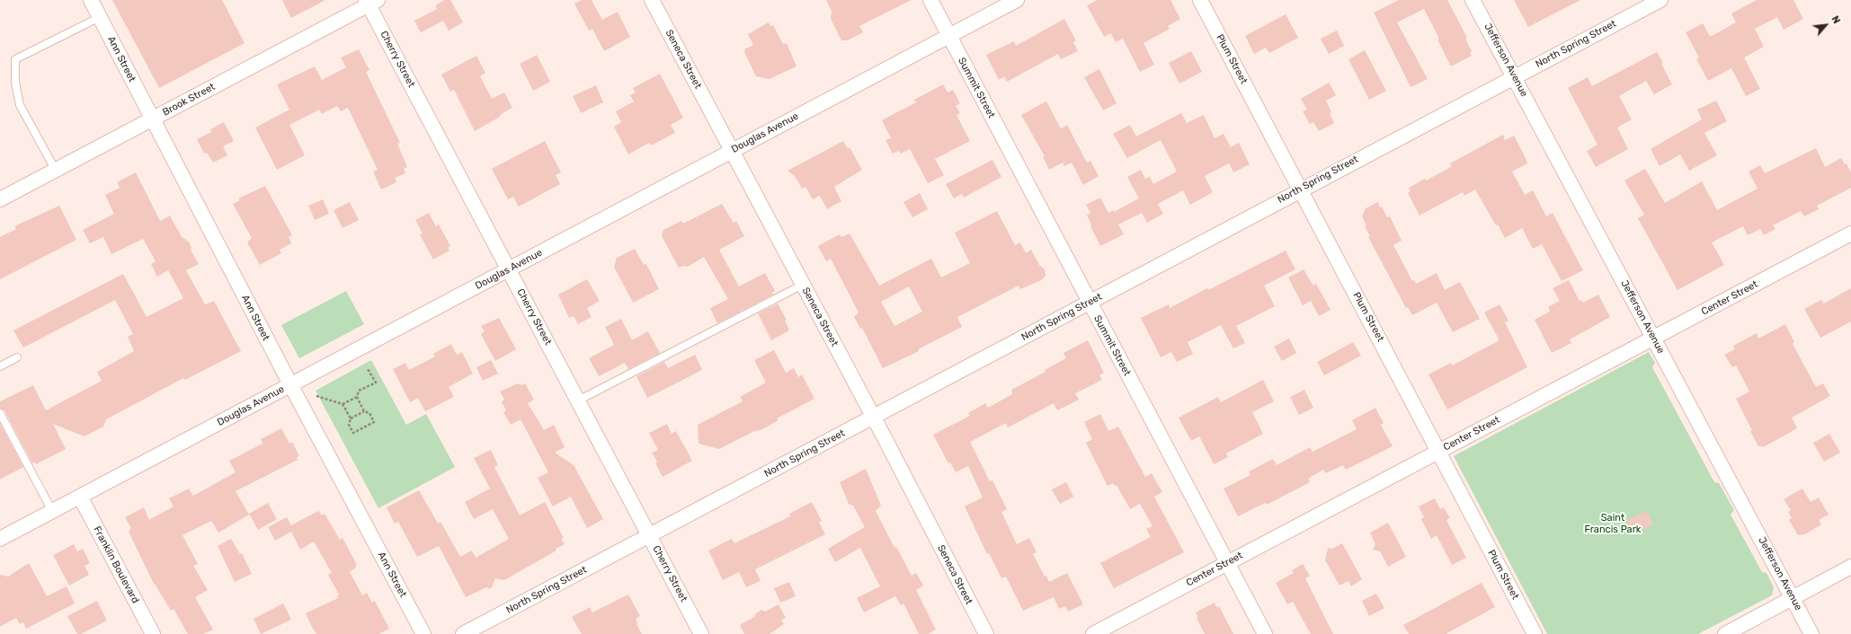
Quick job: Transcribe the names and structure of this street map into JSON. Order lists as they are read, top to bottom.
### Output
{
  "streets": {
    "street": [
      "North Spring Street",
      "Ann Street",
      "Cherry Street",
      "Seneca Street",
      "Plum Street",
      "Jefferson Avenue",
      "Summit Street",
      "Brook Street",
      "Douglas Avenue",
      "Center Street",
      "Franklin Boulevard"
    ]
  },
  "crossings": [
    ["North Spring Street", "Cherry Street"],
    ["North Spring Street", "Seneca Street"],
    ["North Spring Street", "Plum Street"],
    ["North Spring Street", "Jefferson Avenue"],
    ["North Spring Street", "Summit Street"],
    ["Ann Street", "Brook Street"],
    ["Ann Street", "Douglas Avenue"],
    ["Cherry Street", "Brook Street"],
    ["Cherry Street", "Douglas Avenue"],
    ["Seneca Street", "Douglas Avenue"],
    ["Plum Street", "Center Street"],
    ["Jefferson Avenue", "Center Street"],
    ["Summit Street", "Douglas Avenue"],
    ["Summit Street", "Center Street"],
    ["Douglas Avenue", "Franklin Boulevard"]
  ],
  "parks": ["Saint Francis Park"],
  "north": "top right"
}
